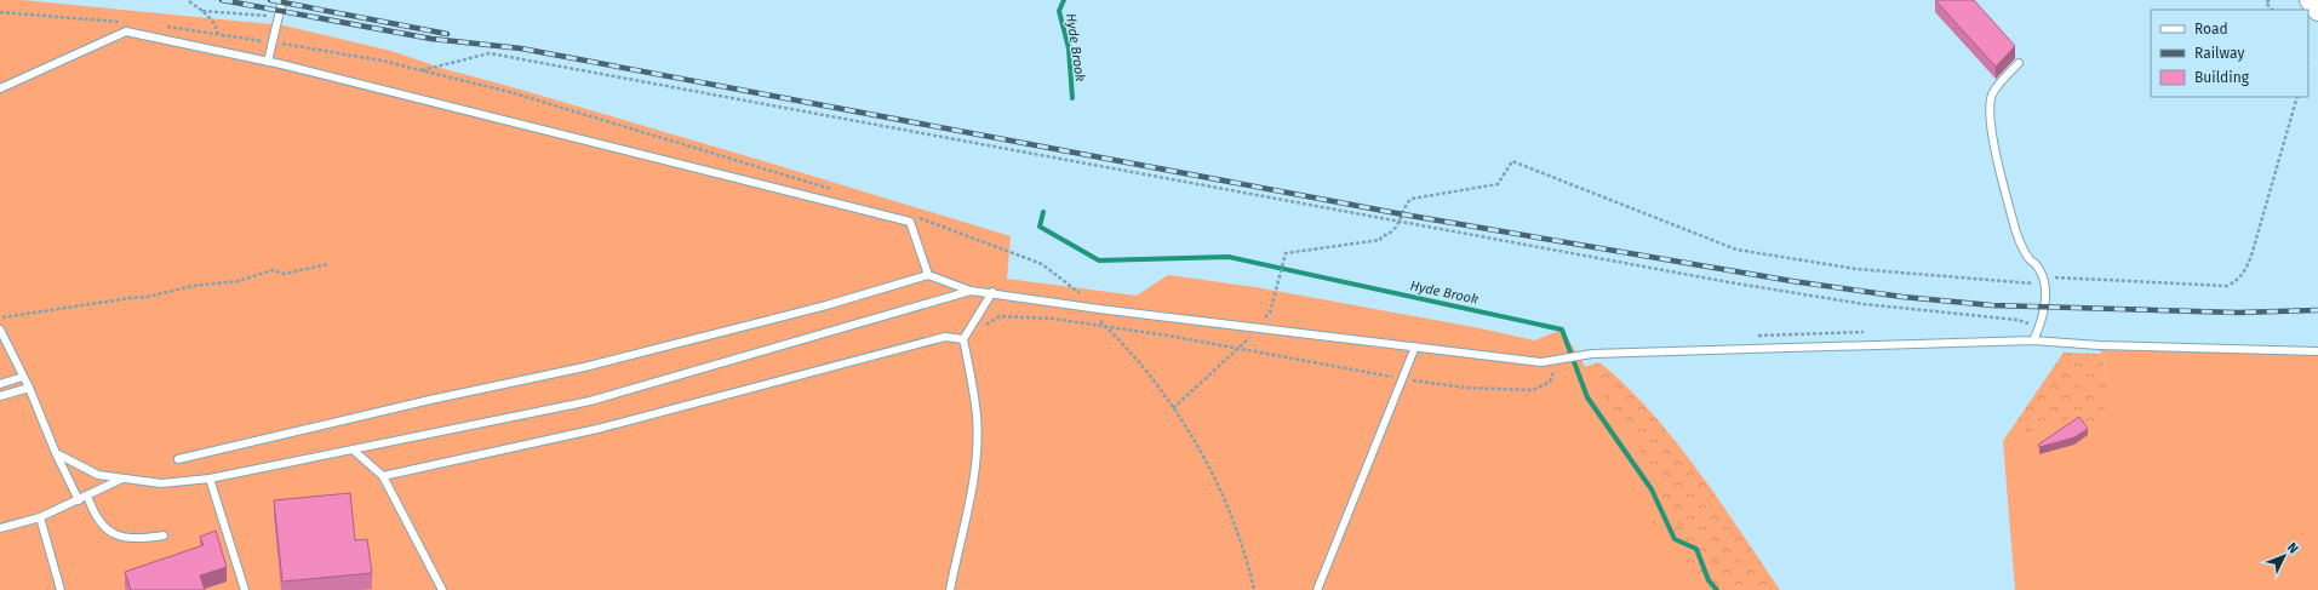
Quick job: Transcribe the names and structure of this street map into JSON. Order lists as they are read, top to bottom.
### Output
{
  "water": ["Hyde Brook"],
  "legend": ["Road", "Railway", "Building"],
  "north": "top right"
}
